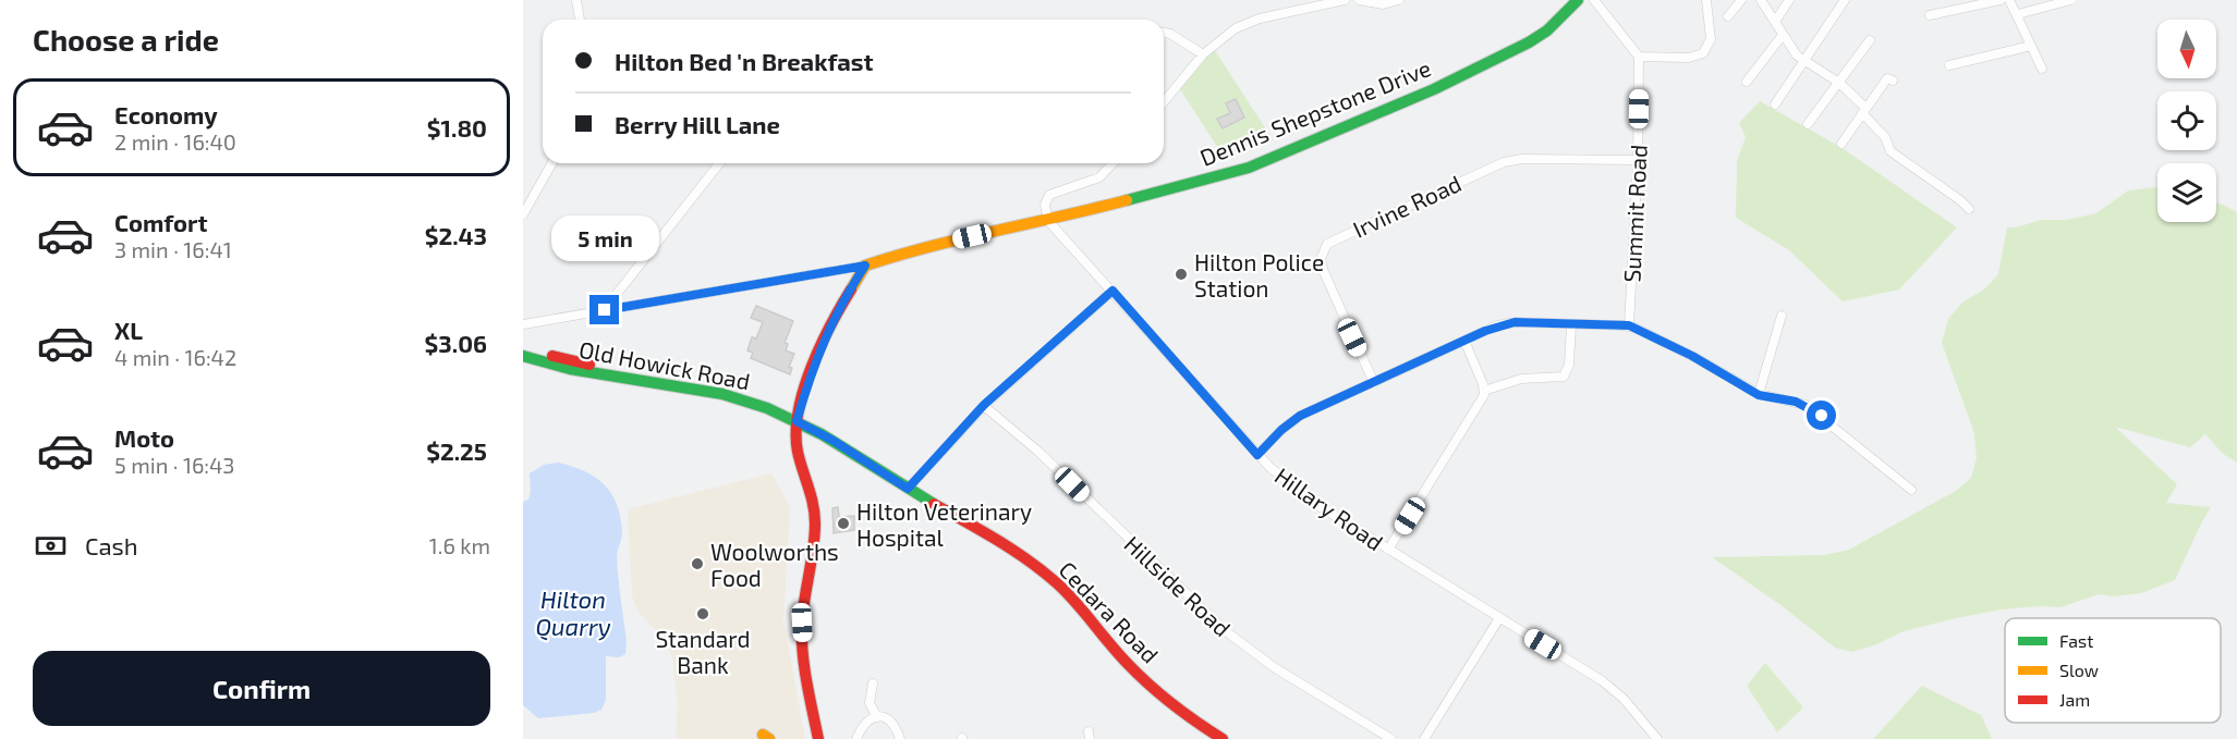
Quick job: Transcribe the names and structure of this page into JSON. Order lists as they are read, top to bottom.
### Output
{
  "streets": {
    "main road": ["Dennis Shepstone Drive", "Old Howick Road", "Cedara Road"],
    "street": [
      "Irvine Road",
      "Summit Road",
      "Hillary Road",
      "Hillside Road"
    ]
  },
  "crossings": [
    ["Dennis Shepstone Drive", "Hillary Road"],
    ["Irvine Road", "Summit Road"],
    ["Old Howick Road", "Cedara Road"]
  ],
  "water": ["Hilton Quarry"],
  "places": [
    "Hilton Police Station",
    "Hilton Veterinary Hospital",
    "Woolworths Food",
    "Standard Bank"
  ],
  "legend": ["Fast", "Slow", "Jam"],
  "north": "bottom",
  "page": {
    "heading": "Choose a ride",
    "banner": ["Hilton Bed 'n Breakfast", "Berry Hill Lane"],
    "list": [
      {
        "name": "Economy",
        "note": "2 min · 16:40",
        "value": "$1.80"
      },
      {
        "name": "Comfort",
        "note": "3 min · 16:41",
        "value": "$2.43"
      },
      {
        "name": "XL",
        "note": "4 min · 16:42",
        "value": "$3.06"
      },
      {
        "name": "Moto",
        "note": "5 min · 16:43",
        "value": "$2.25"
      }
    ],
    "bubble": "5 min",
    "pay": ["Cash", "1.6 km"],
    "buttons": "Confirm"
  }
}
